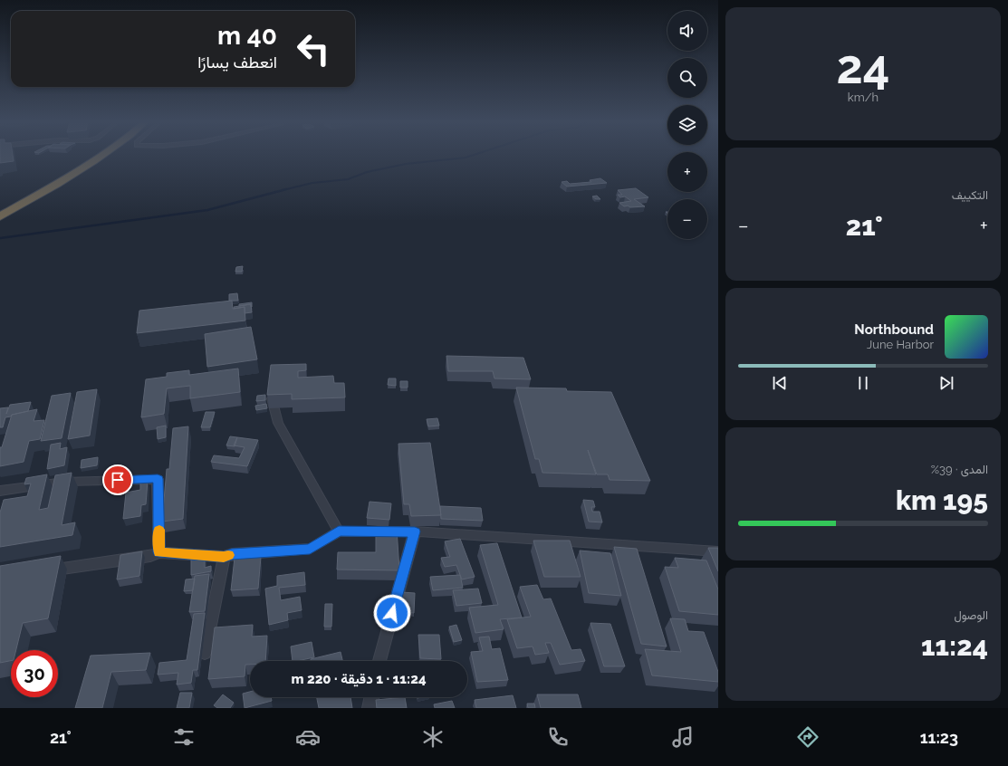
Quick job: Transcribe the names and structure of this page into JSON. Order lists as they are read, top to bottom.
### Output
{
  "page": {
    "tile": [
      ["24", "km/h"],
      "التكييف",
      ["المدى · 39%", "195 km"],
      ["الوصول", "11:24"]
    ],
    "map_buttons": ["+", "−"],
    "turn": ["40 m", "انعطف يسارًا"],
    "heat": ["−", "21°", "+"],
    "song": ["Northbound", "June Harbor"],
    "limit": "30",
    "trip": "11:24 · 1 دقيقة · 220 m",
    "tabs": ["11:23", "21°"]
  }
}
